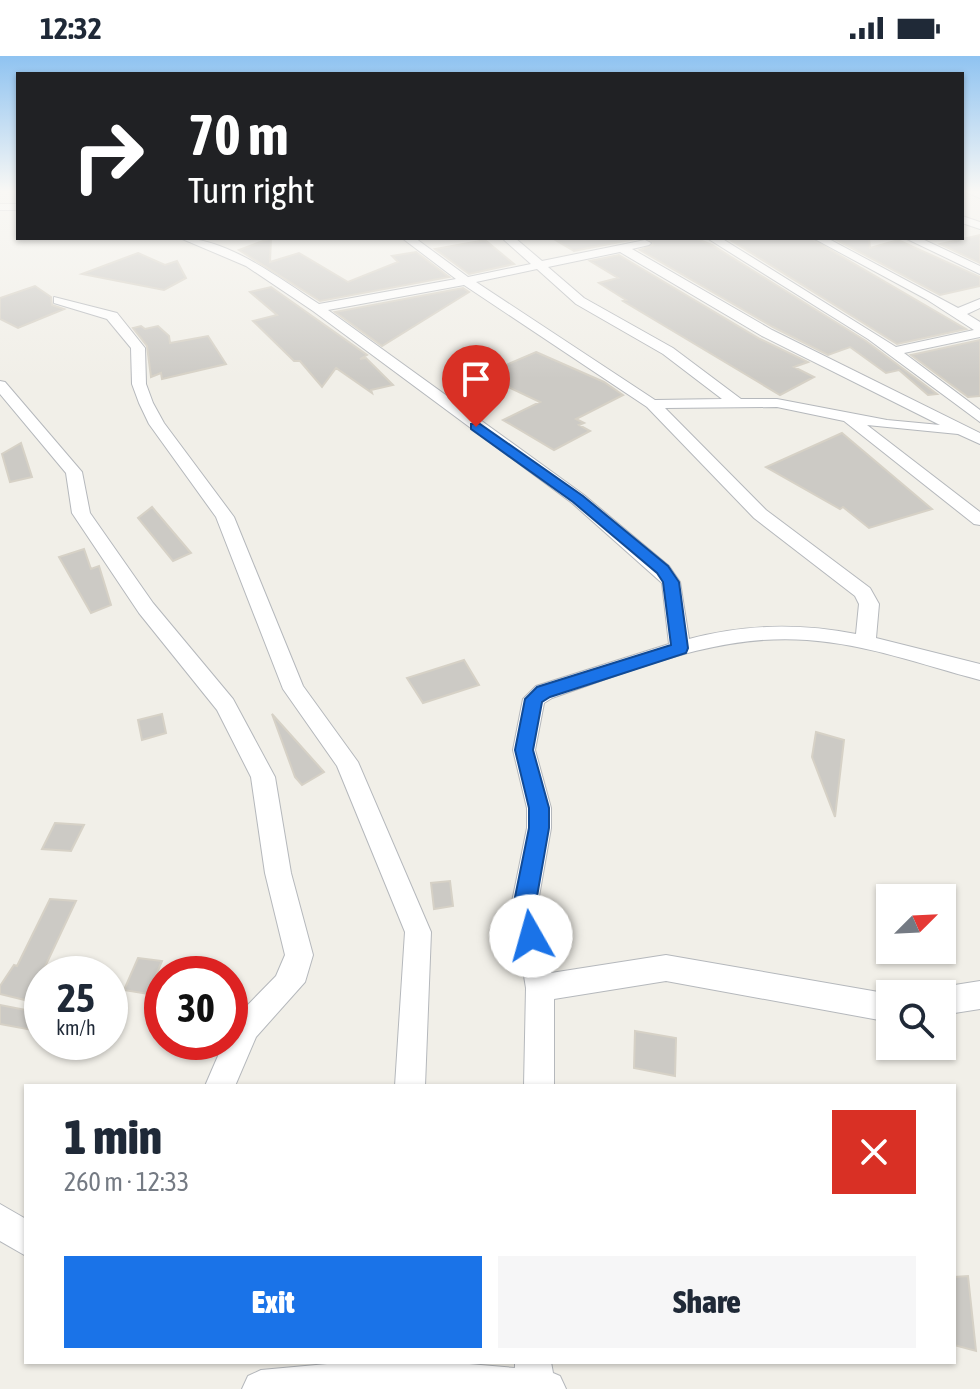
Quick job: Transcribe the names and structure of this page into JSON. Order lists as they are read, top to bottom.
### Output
{
  "north": "top right",
  "page": {
    "status": "12:32",
    "turn": ["70 m", "Turn right"],
    "speed": "25 km/h",
    "limit": "30",
    "heading": ["1 min", "260 m · 12:33"],
    "buttons": ["Exit", "Share"]
  }
}
